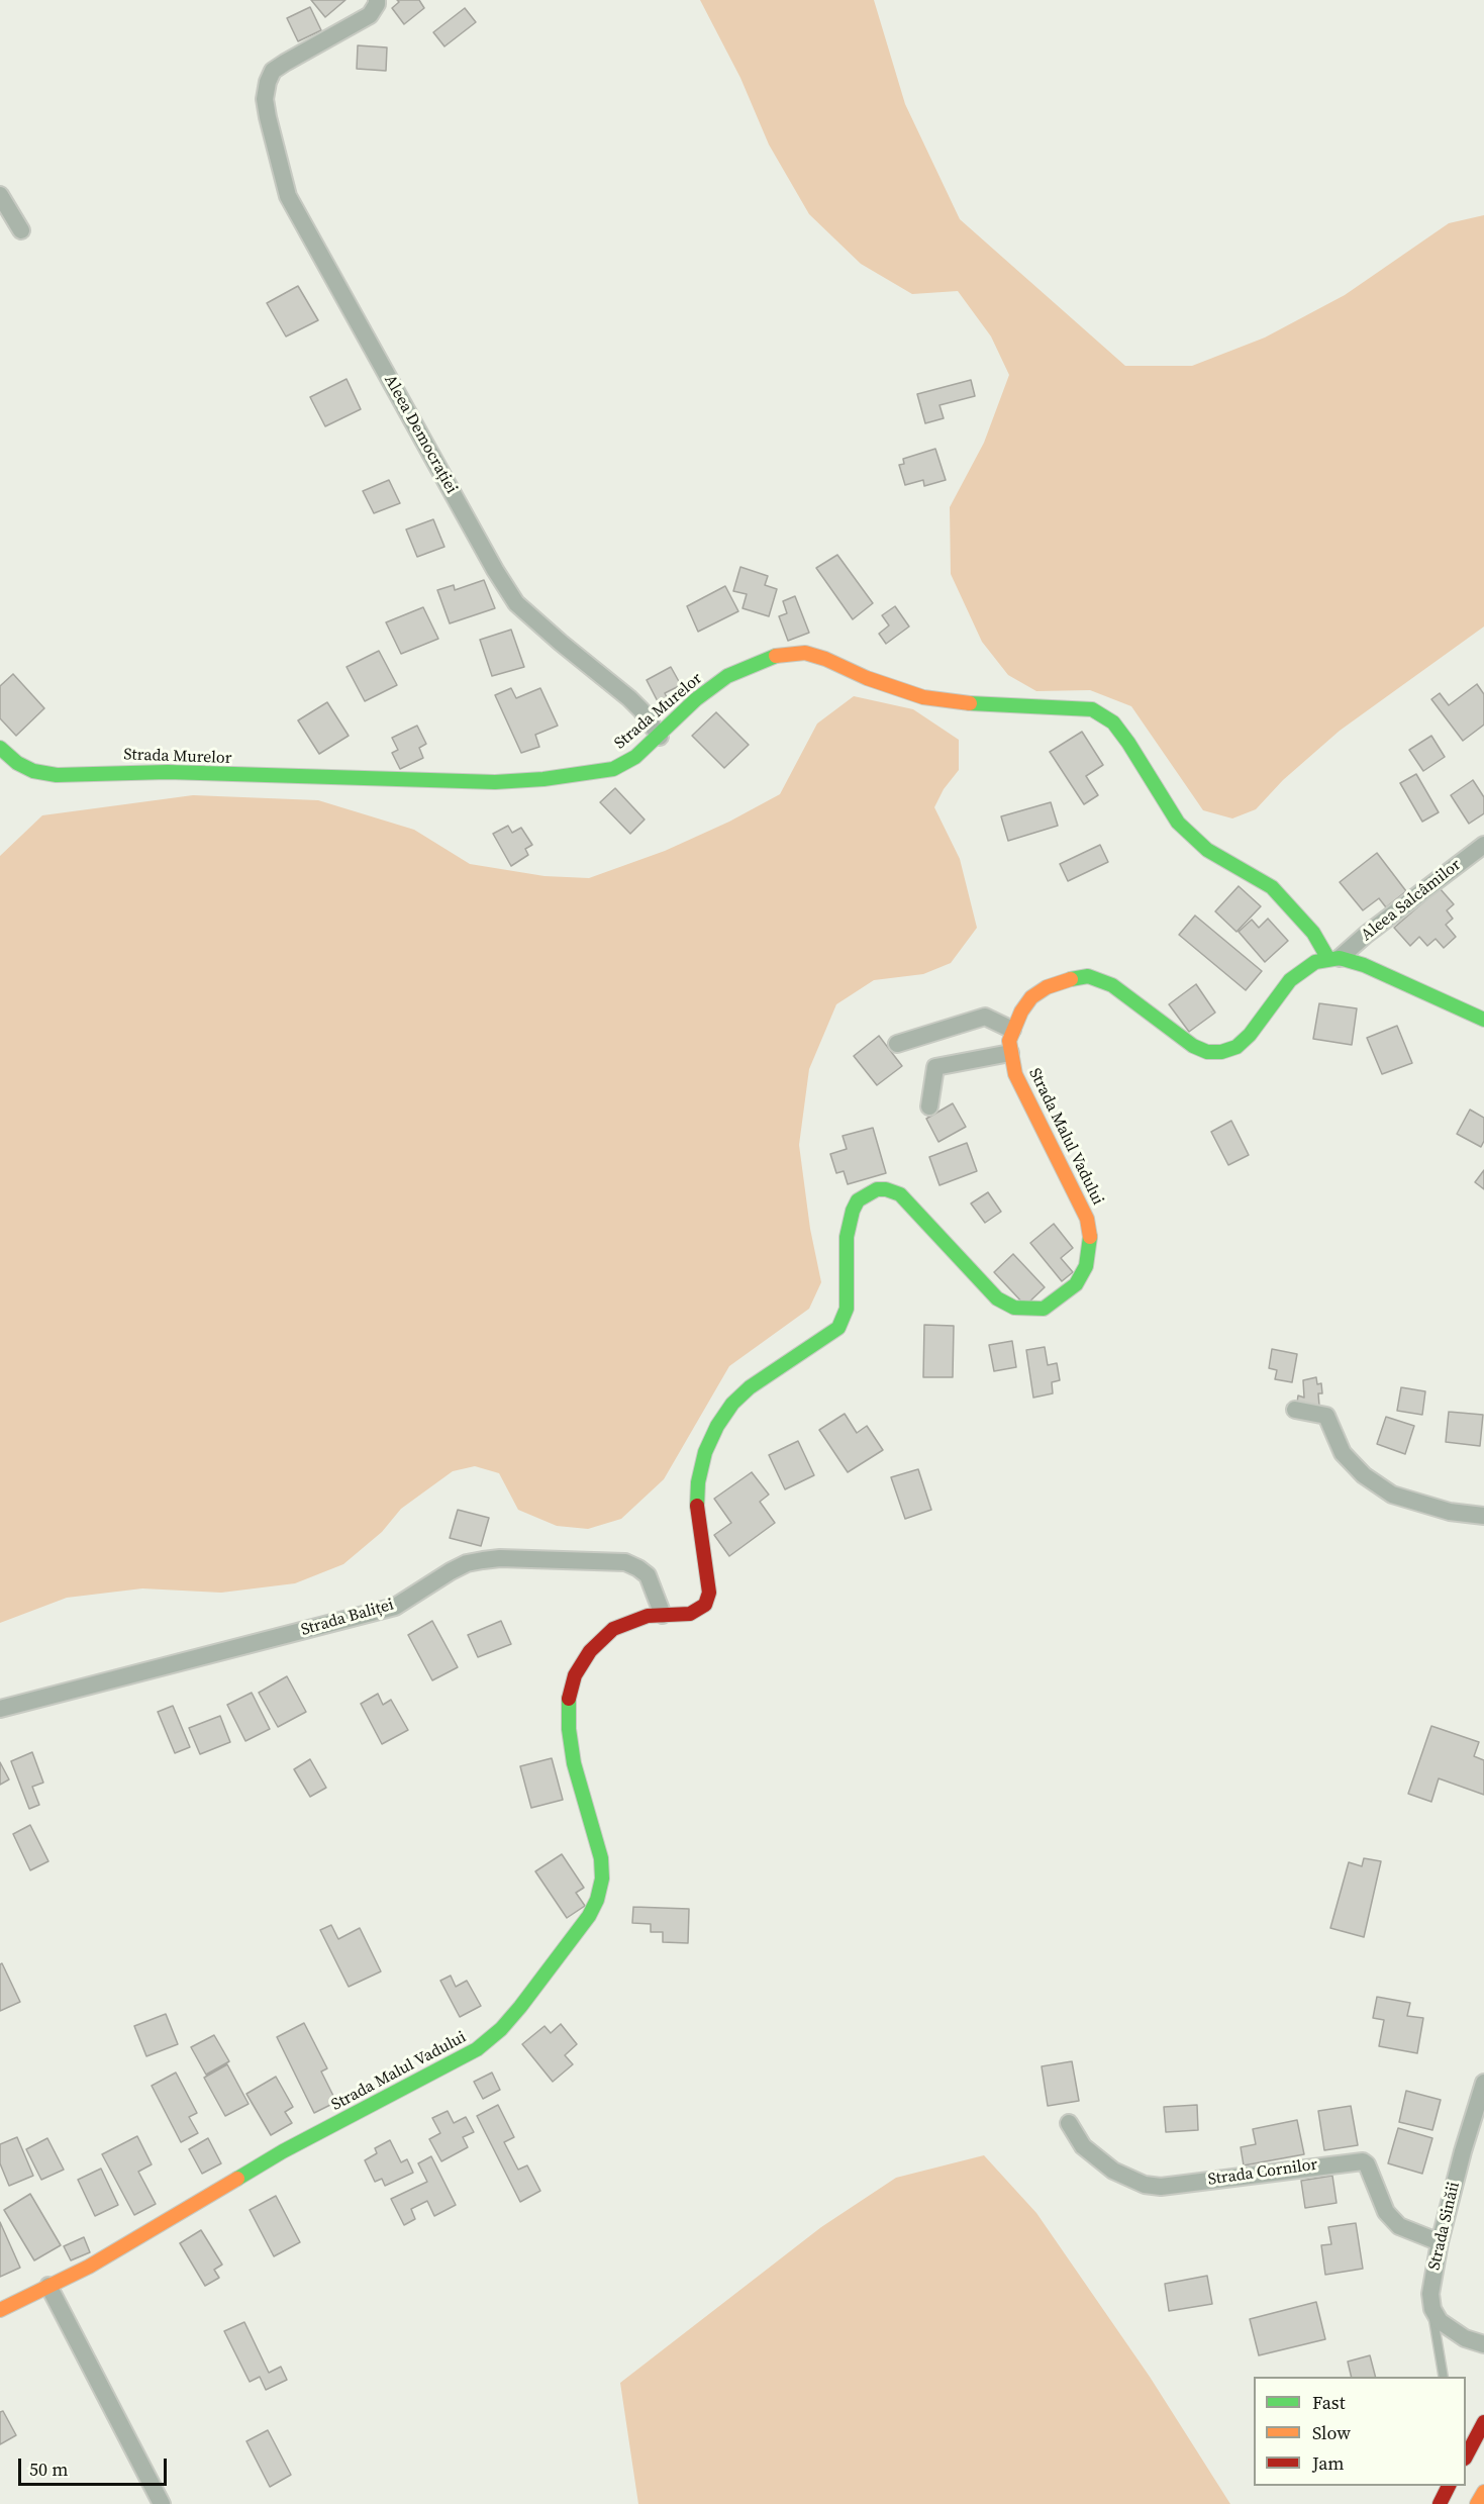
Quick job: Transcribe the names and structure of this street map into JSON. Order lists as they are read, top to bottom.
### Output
{
  "streets": {
    "main road": ["Strada Murelor", "Strada Malul Vadului"],
    "street": [
      "Aleea Democrației",
      "Aleea Salcâmilor",
      "Strada Baliței",
      "Strada Cornilor",
      "Strada Sinăii"
    ]
  },
  "crossings": [
    ["Aleea Democrației", "Strada Murelor"],
    ["Strada Murelor", "Aleea Salcâmilor"],
    ["Strada Murelor", "Strada Malul Vadului"],
    ["Aleea Salcâmilor", "Strada Malul Vadului"],
    ["Strada Malul Vadului", "Strada Baliței"],
    ["Strada Cornilor", "Strada Sinăii"]
  ],
  "legend": ["Fast", "Slow", "Jam"],
  "scale_bar": "50 m"
}
